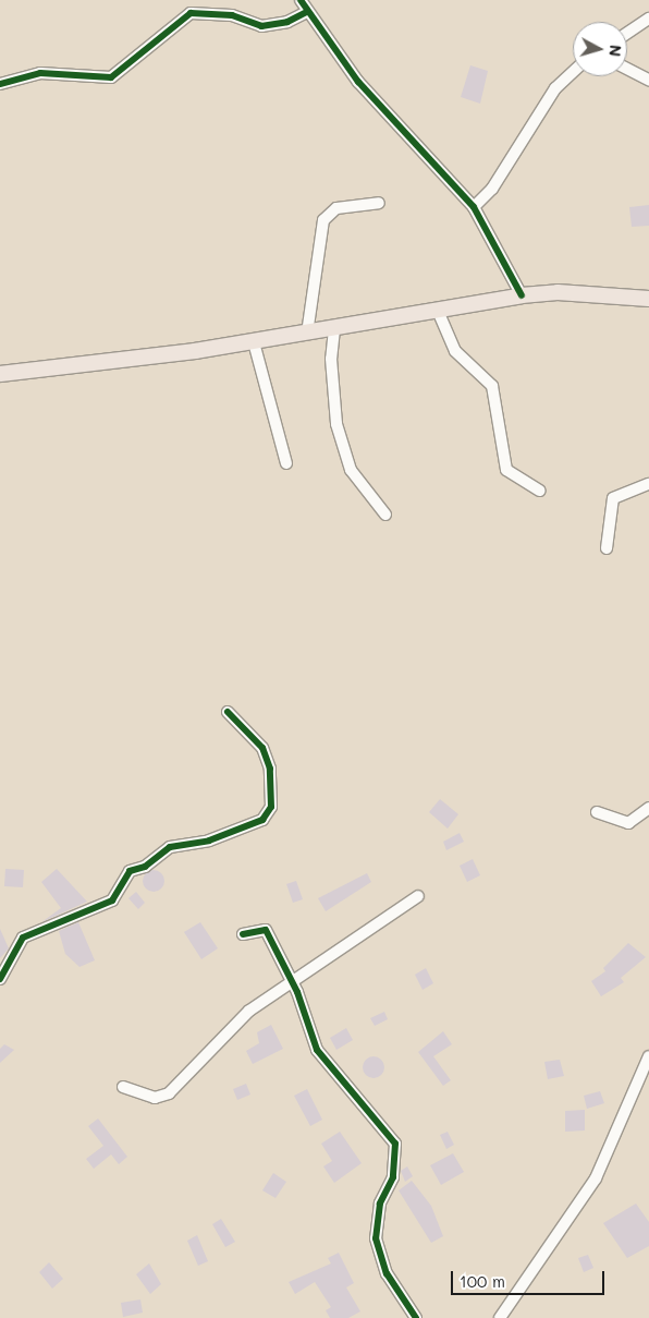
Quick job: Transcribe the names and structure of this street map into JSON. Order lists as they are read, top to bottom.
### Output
{
  "scale_bar": "100 m",
  "north": "right"
}
